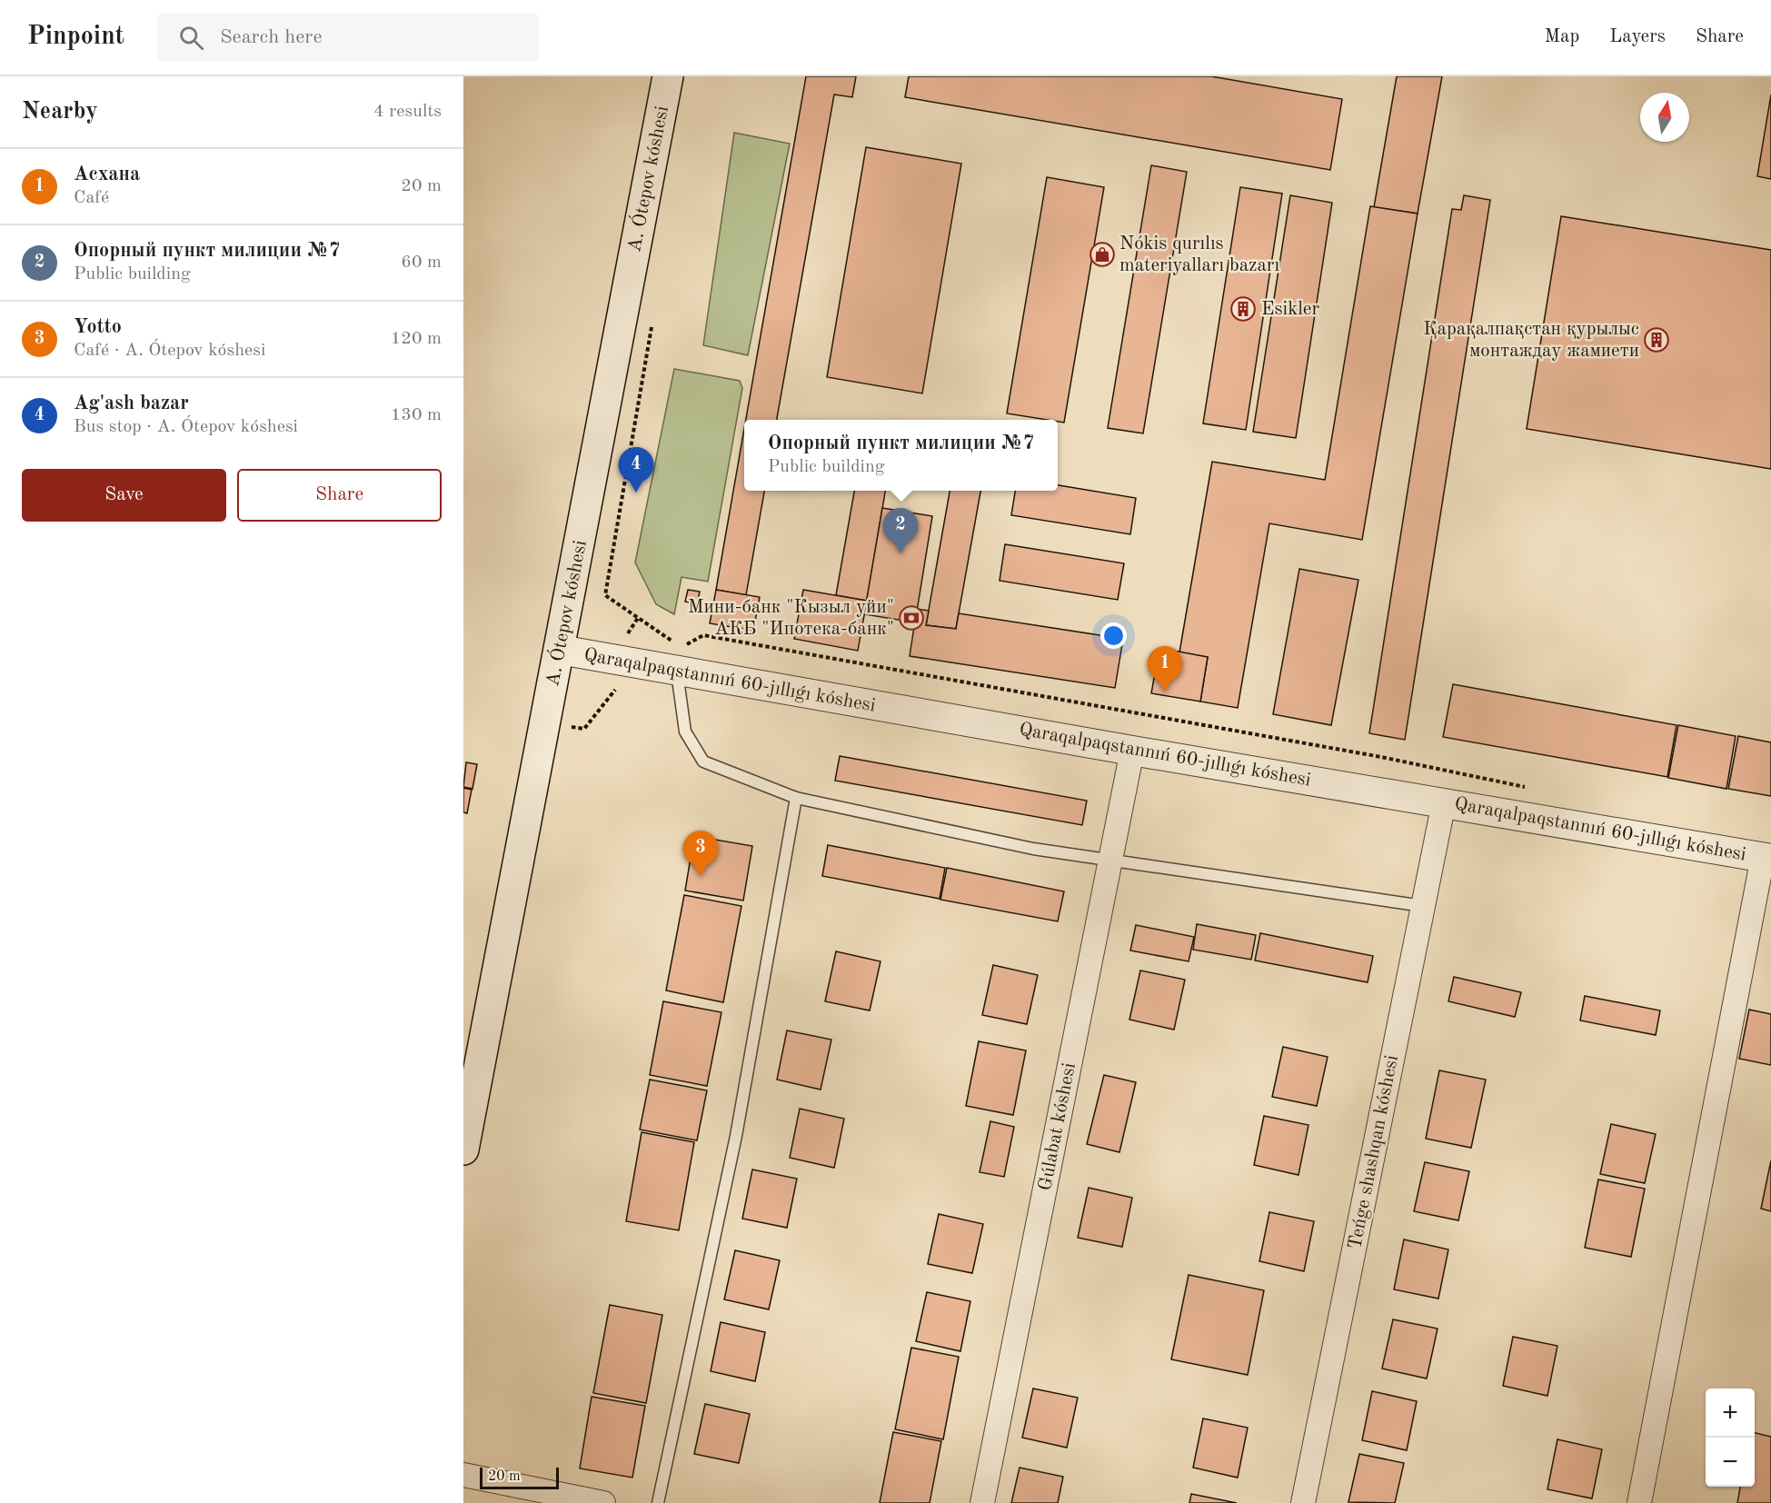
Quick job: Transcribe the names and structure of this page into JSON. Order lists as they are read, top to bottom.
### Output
{
  "streets": {
    "main road": ["A. Ótepov kóshesi"],
    "street": ["Qaraqalpaqstannıń 60-jıllıǵı kóshesi", "Gúlabat kóshesi", "Teńge shashqan kóshesi"]
  },
  "crossings": [
    ["A. Ótepov kóshesi", "Qaraqalpaqstannıń 60-jıllıǵı kóshesi"],
    ["Qaraqalpaqstannıń 60-jıllıǵı kóshesi", "Gúlabat kóshesi"],
    ["Qaraqalpaqstannıń 60-jıllıǵı kóshesi", "Teńge shashqan kóshesi"]
  ],
  "places": {
    "shop": ["Nókis qurılıs materiyalları bazarı"],
    "building": ["Esikler", "Қарақалпақстан қурылыс монтаждау жамиети"],
    "bank": ["Мини-банк \"Кызыл уйи\" АКБ \"Ипотека-банк\""]
  },
  "scale_bar": "20 m",
  "north": "top",
  "page": {
    "header": "Pinpoint",
    "search": "Search here",
    "nav": ["Map", "Layers", "Share"],
    "heading": ["Nearby", "4 results"],
    "list": [
      {
        "mark": "1",
        "name": "Асхана",
        "note": "Café",
        "value": "20 m"
      },
      {
        "mark": "2",
        "name": "Опорный пункт милиции №7",
        "note": "Public building",
        "value": "60 m"
      },
      {
        "mark": "3",
        "name": "Yotto",
        "note": "Café · A. Ótepov kóshesi",
        "value": "120 m"
      },
      {
        "mark": "4",
        "name": "Ag'ash bazar",
        "note": "Bus stop · A. Ótepov kóshesi",
        "value": "130 m"
      }
    ],
    "popup": ["Опорный пункт милиции №7", "Public building"],
    "pins": [
      "4",
      "2",
      "1",
      "3"
    ],
    "buttons": ["Save", "Share"],
    "map_buttons": ["+", "−"],
    "scale": "20 m"
  }
}
